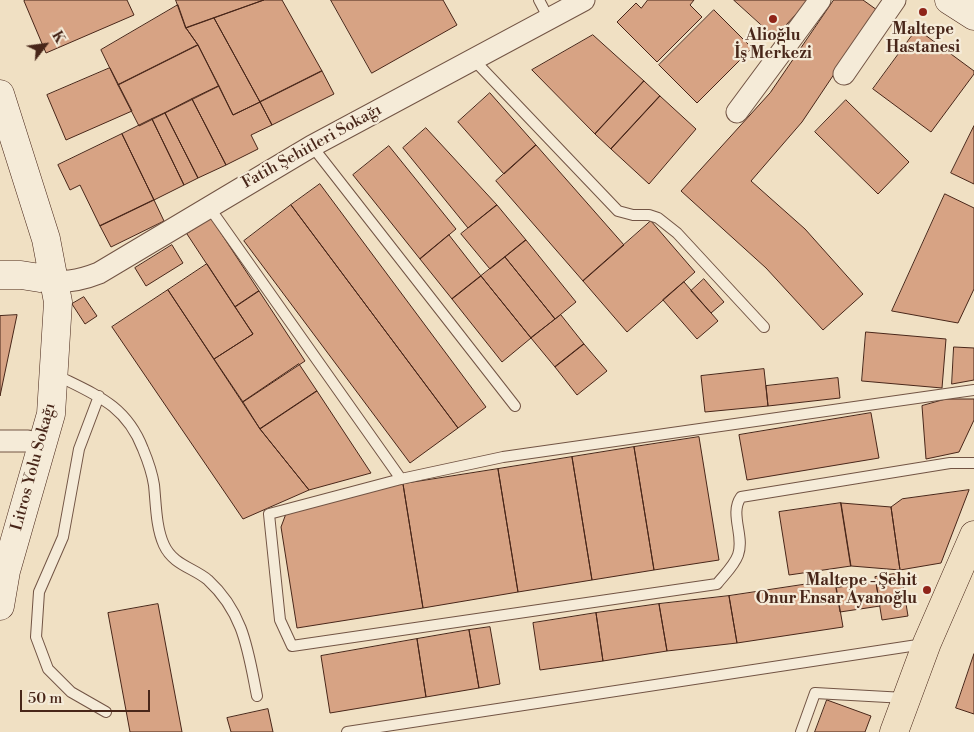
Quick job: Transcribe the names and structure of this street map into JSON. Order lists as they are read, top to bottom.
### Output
{
  "streets": {
    "main road": ["Litros Yolu Sokağı"],
    "street": ["Fatih Şehitleri Sokağı"]
  },
  "crossings": [
    ["Fatih Şehitleri Sokağı", "Litros Yolu Sokağı"]
  ],
  "places": ["Maltepe Hastanesi", "Alioğlu İş Merkezi", "Maltepe - Şehit Onur Ensar Ayanoğlu"],
  "scale_bar": "50 m",
  "north": "top right"
}
